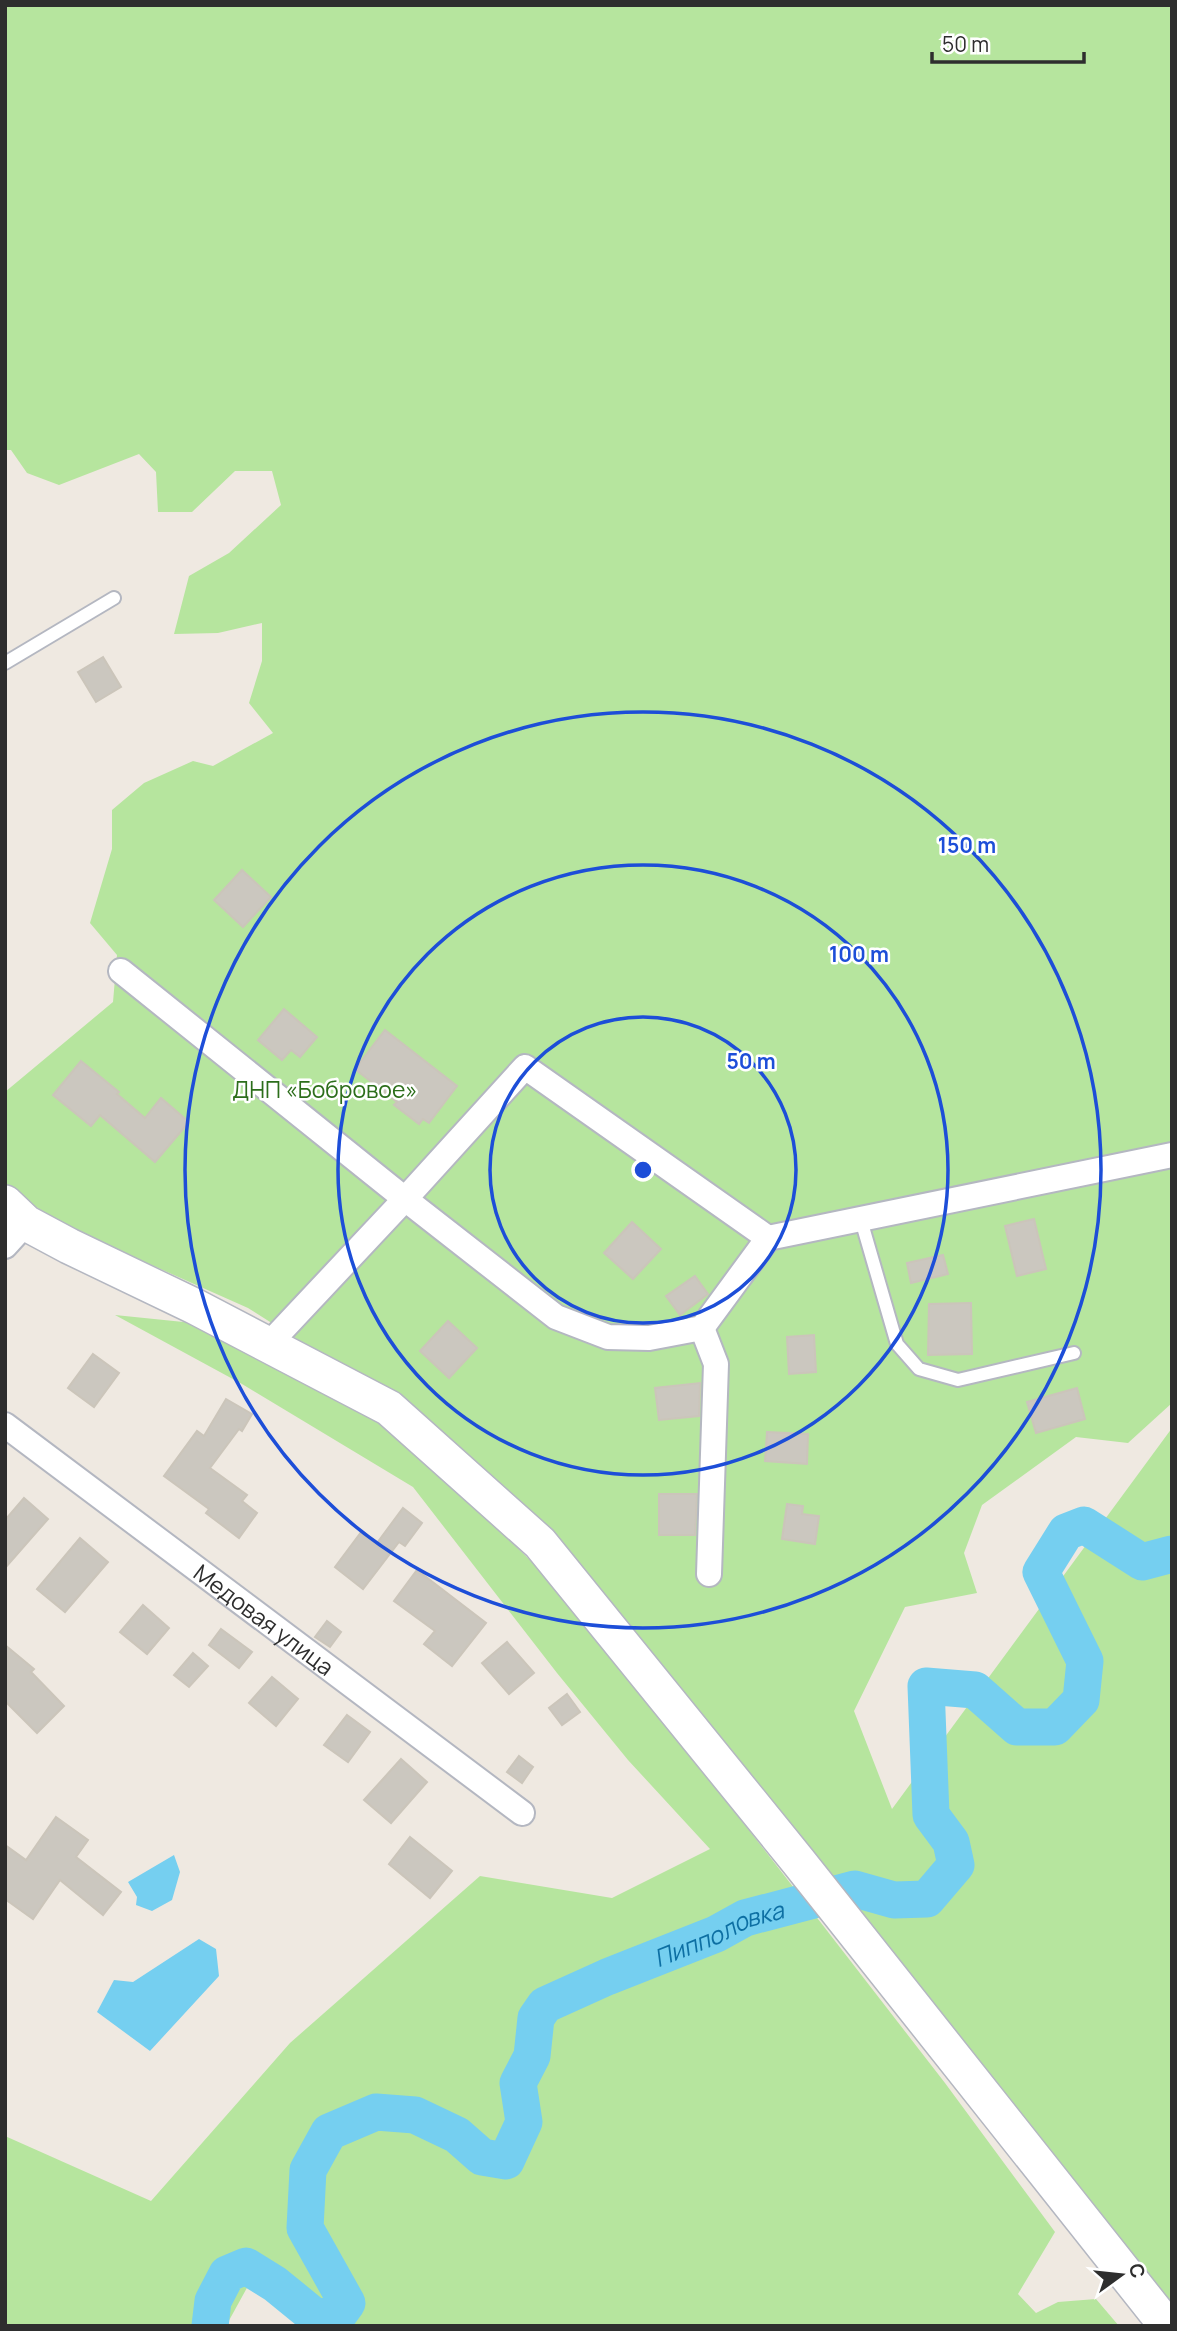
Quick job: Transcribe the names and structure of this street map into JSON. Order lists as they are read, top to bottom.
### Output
{
  "streets": {
    "street": ["Медовая улица"]
  },
  "water": ["Пипполовка"],
  "parks": ["ДНП «Бобровое»"],
  "scale_bar": "50 m",
  "north": "right",
  "rings": ["150 m", "100 m", "50 m"]
}
